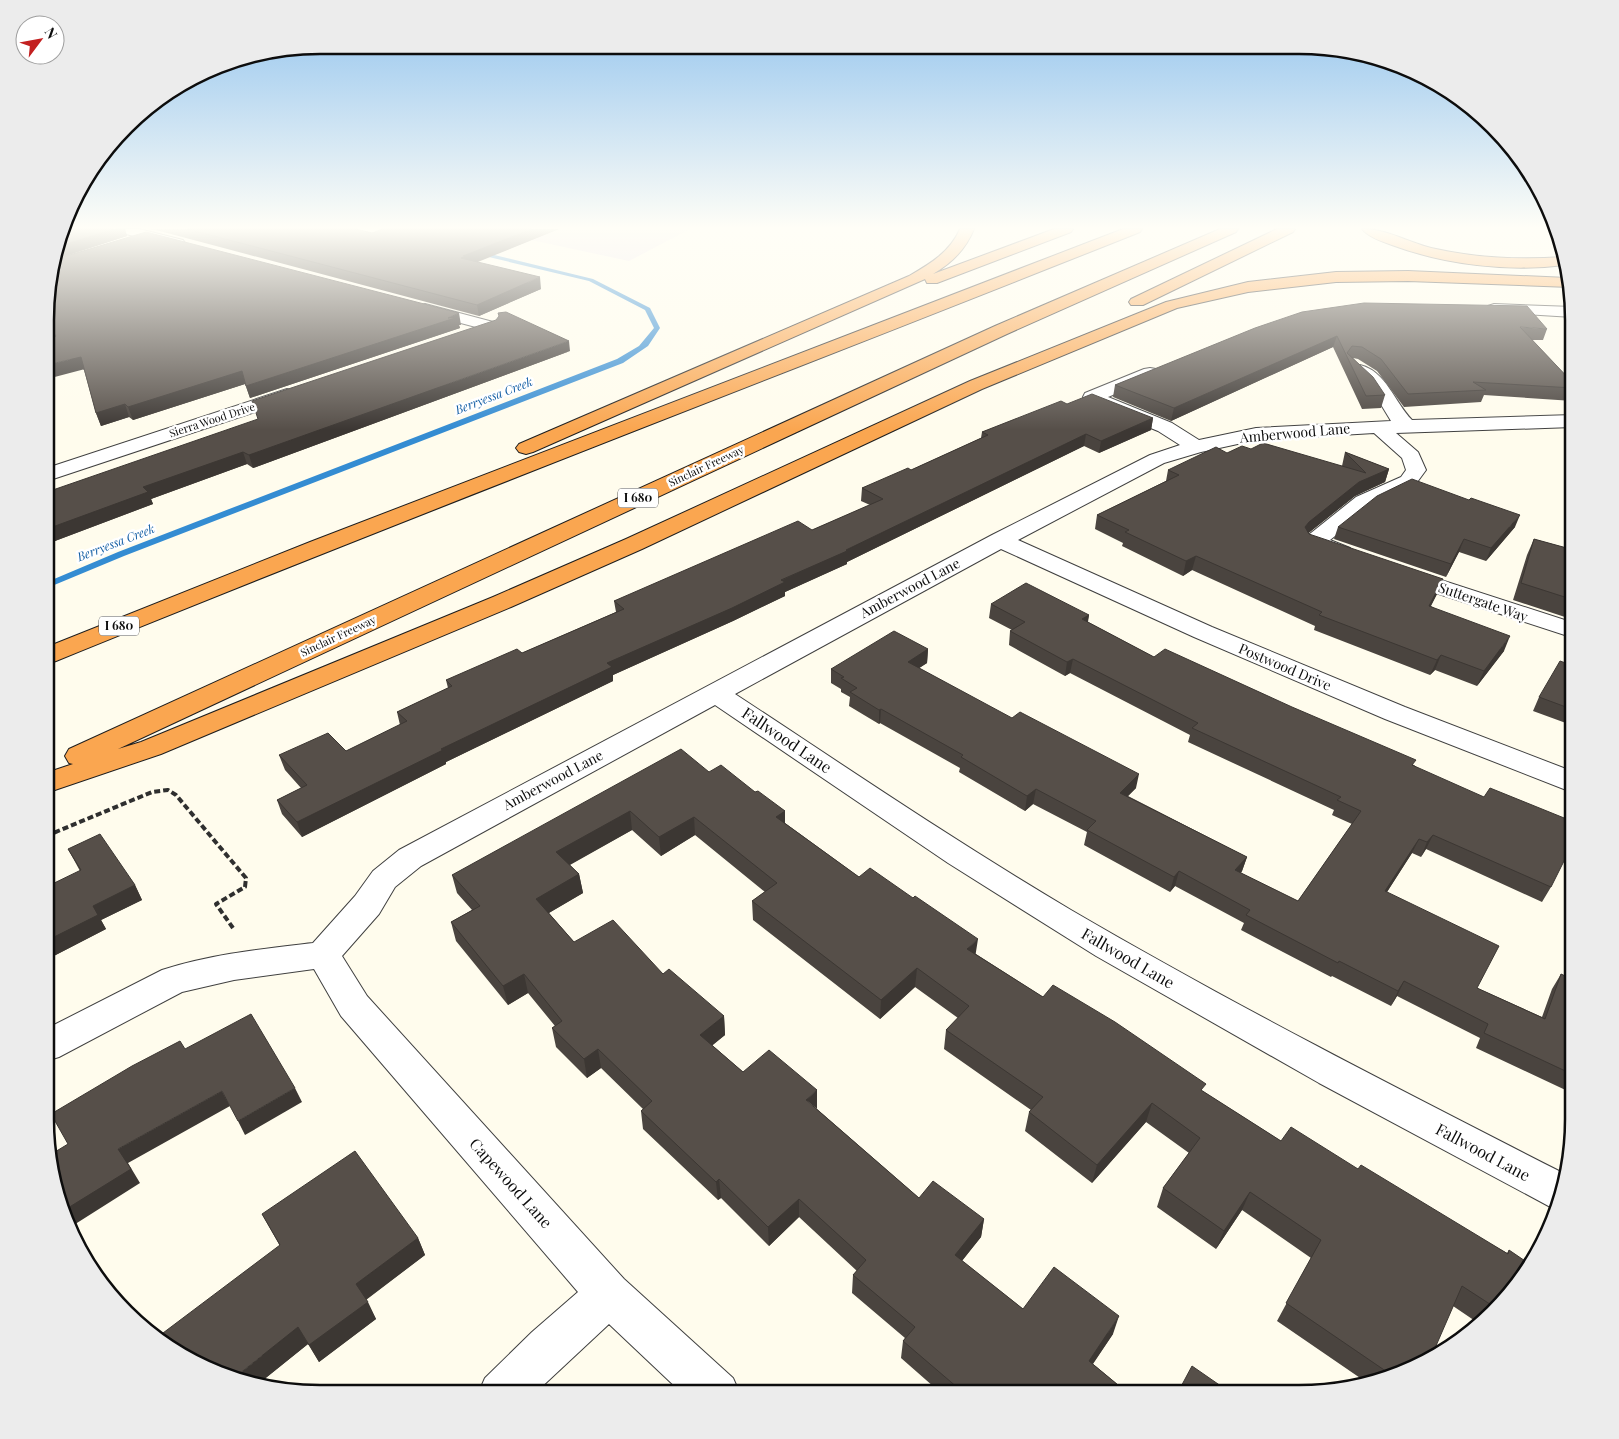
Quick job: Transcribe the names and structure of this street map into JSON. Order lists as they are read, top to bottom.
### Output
{
  "streets": {
    "highway": ["Sinclair Freeway", "I 680"],
    "street": [
      "Sierra Wood Drive",
      "Amberwood Lane",
      "Suttergate Way",
      "Postwood Drive",
      "Fallwood Lane",
      "Capewood Lane"
    ]
  },
  "crossings": [
    ["Amberwood Lane", "Suttergate Way"],
    ["Amberwood Lane", "Postwood Drive"],
    ["Amberwood Lane", "Fallwood Lane"],
    ["Amberwood Lane", "Capewood Lane"]
  ],
  "water": ["Berryessa Creek"],
  "north": "top right"
}
